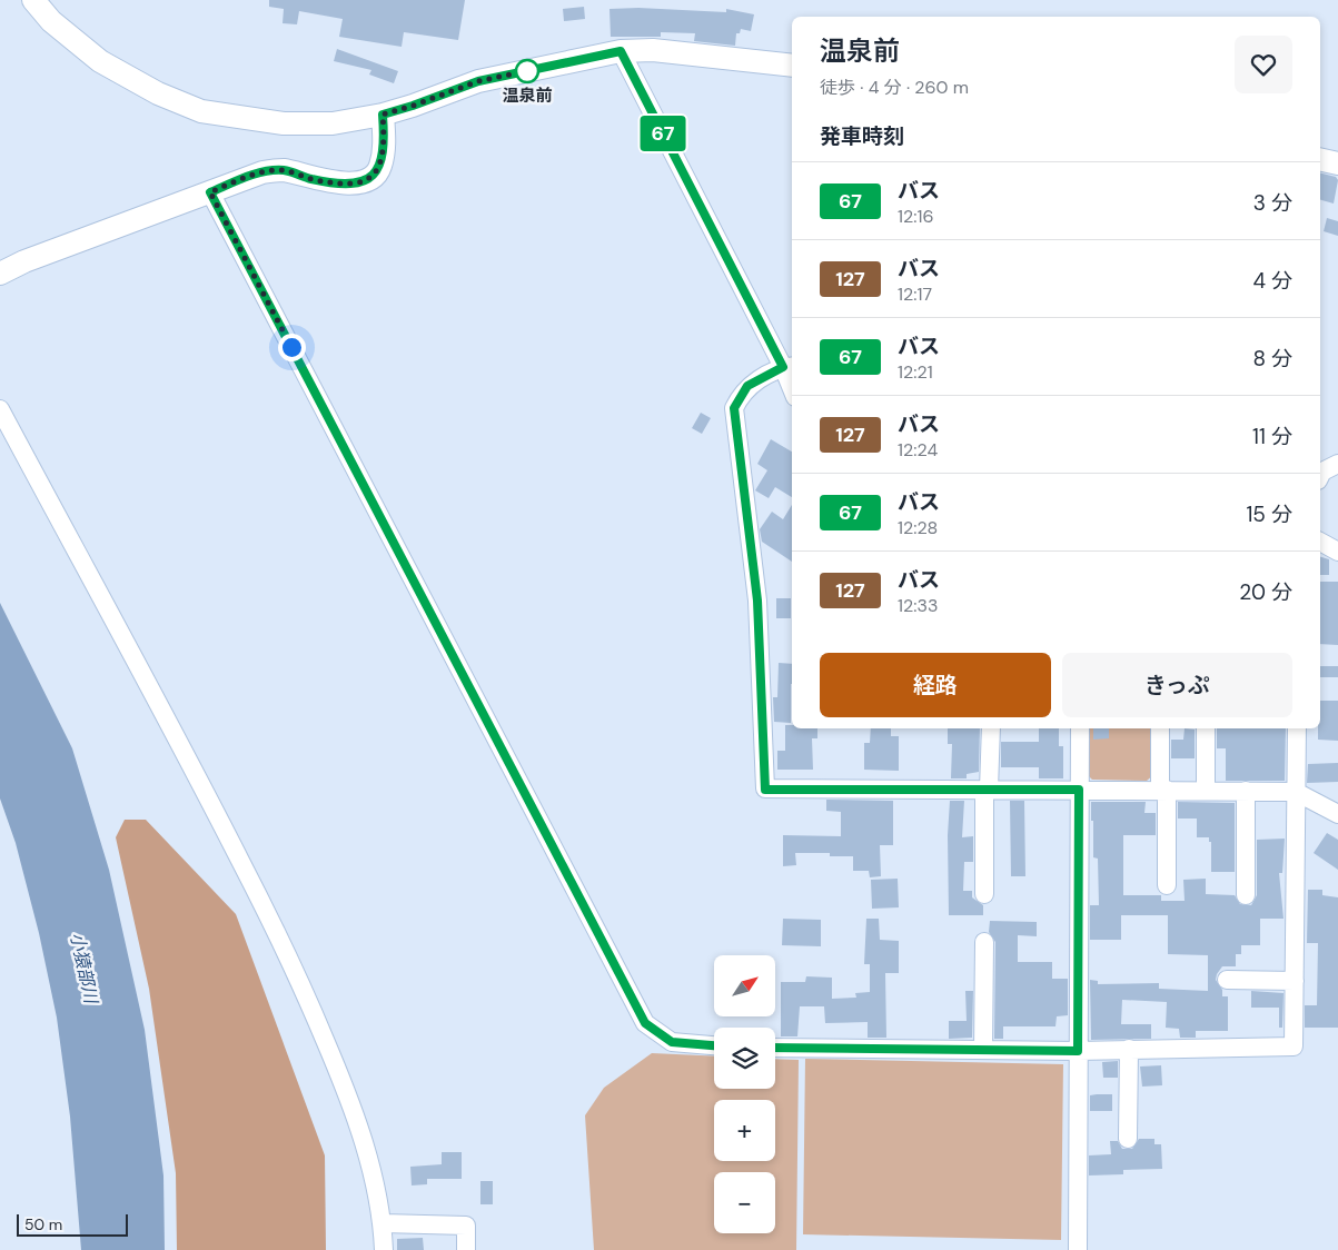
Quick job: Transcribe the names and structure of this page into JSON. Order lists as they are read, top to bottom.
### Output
{
  "water": ["小猿部川"],
  "places": ["温泉前"],
  "lines": ["bus line 67"],
  "scale_bar": "50 m",
  "north": "top right",
  "page": {
    "on_map": "67",
    "heading": [
      ["温泉前", "徒歩 · 4 分 · 260 m"],
      "発車時刻"
    ],
    "list": [
      {
        "mark": "67",
        "name": "バス",
        "note": "12:16",
        "value": "3 分"
      },
      {
        "mark": "127",
        "name": "バス",
        "note": "12:17",
        "value": "4 分"
      },
      {
        "mark": "67",
        "name": "バス",
        "note": "12:21",
        "value": "8 分"
      },
      {
        "mark": "127",
        "name": "バス",
        "note": "12:24",
        "value": "11 分"
      },
      {
        "mark": "67",
        "name": "バス",
        "note": "12:28",
        "value": "15 分"
      },
      {
        "mark": "127",
        "name": "バス",
        "note": "12:33",
        "value": "20 分"
      }
    ],
    "buttons": ["経路", "きっぷ"],
    "map_buttons": ["+", "−"],
    "scale": "50 m"
  }
}
